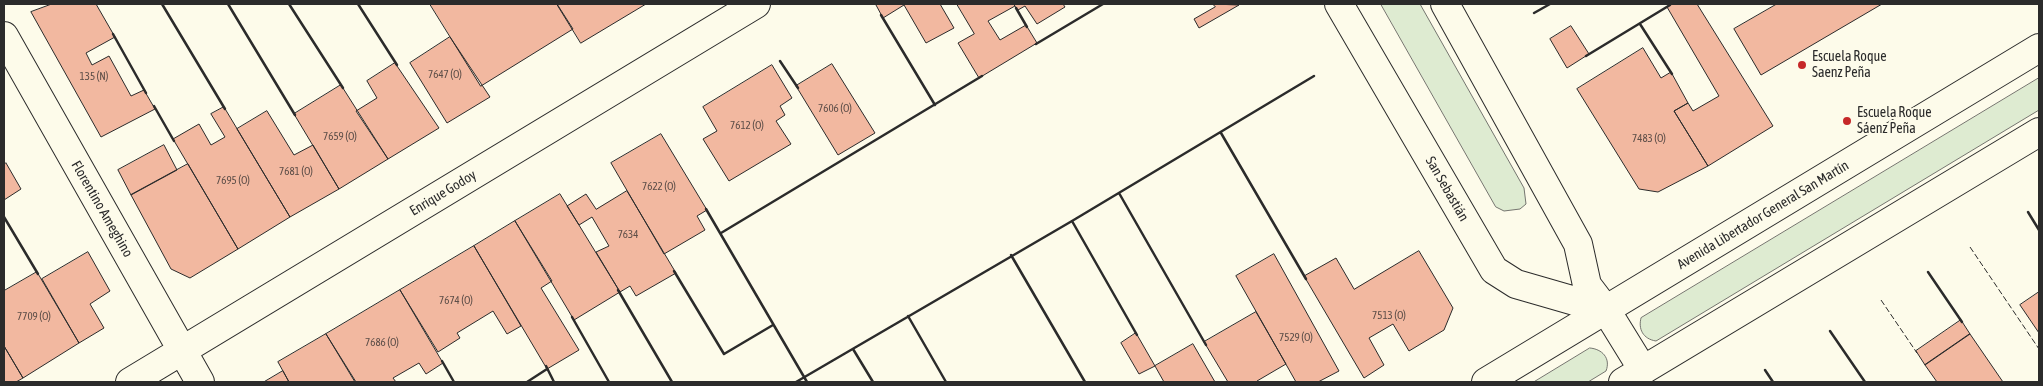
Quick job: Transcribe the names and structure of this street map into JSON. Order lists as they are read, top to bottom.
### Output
{
  "streets": {
    "street": [
      "San Sebastián",
      "Enrique Godoy",
      "Florentino Ameghino",
      "Avenida Libertador General San Martín"
    ]
  },
  "crossings": [
    ["San Sebastián", "Avenida Libertador General San Martín"],
    ["Enrique Godoy", "Florentino Ameghino"]
  ],
  "places": ["Escuela Roque Saenz Peña", "Escuela Roque Sáenz Peña"],
  "house_numbers": [
    "7647 (O)",
    "135 (N)",
    "7606 (O)",
    "7612 (O)",
    "7659 (O)",
    "7483 (O)",
    "7681 (O)",
    "7695 (O)",
    "7622 (O)",
    "7634",
    "7674 (O)",
    "7513 (O)",
    "7709 (O)",
    "7529 (O)",
    "7686 (O)"
  ]
}
